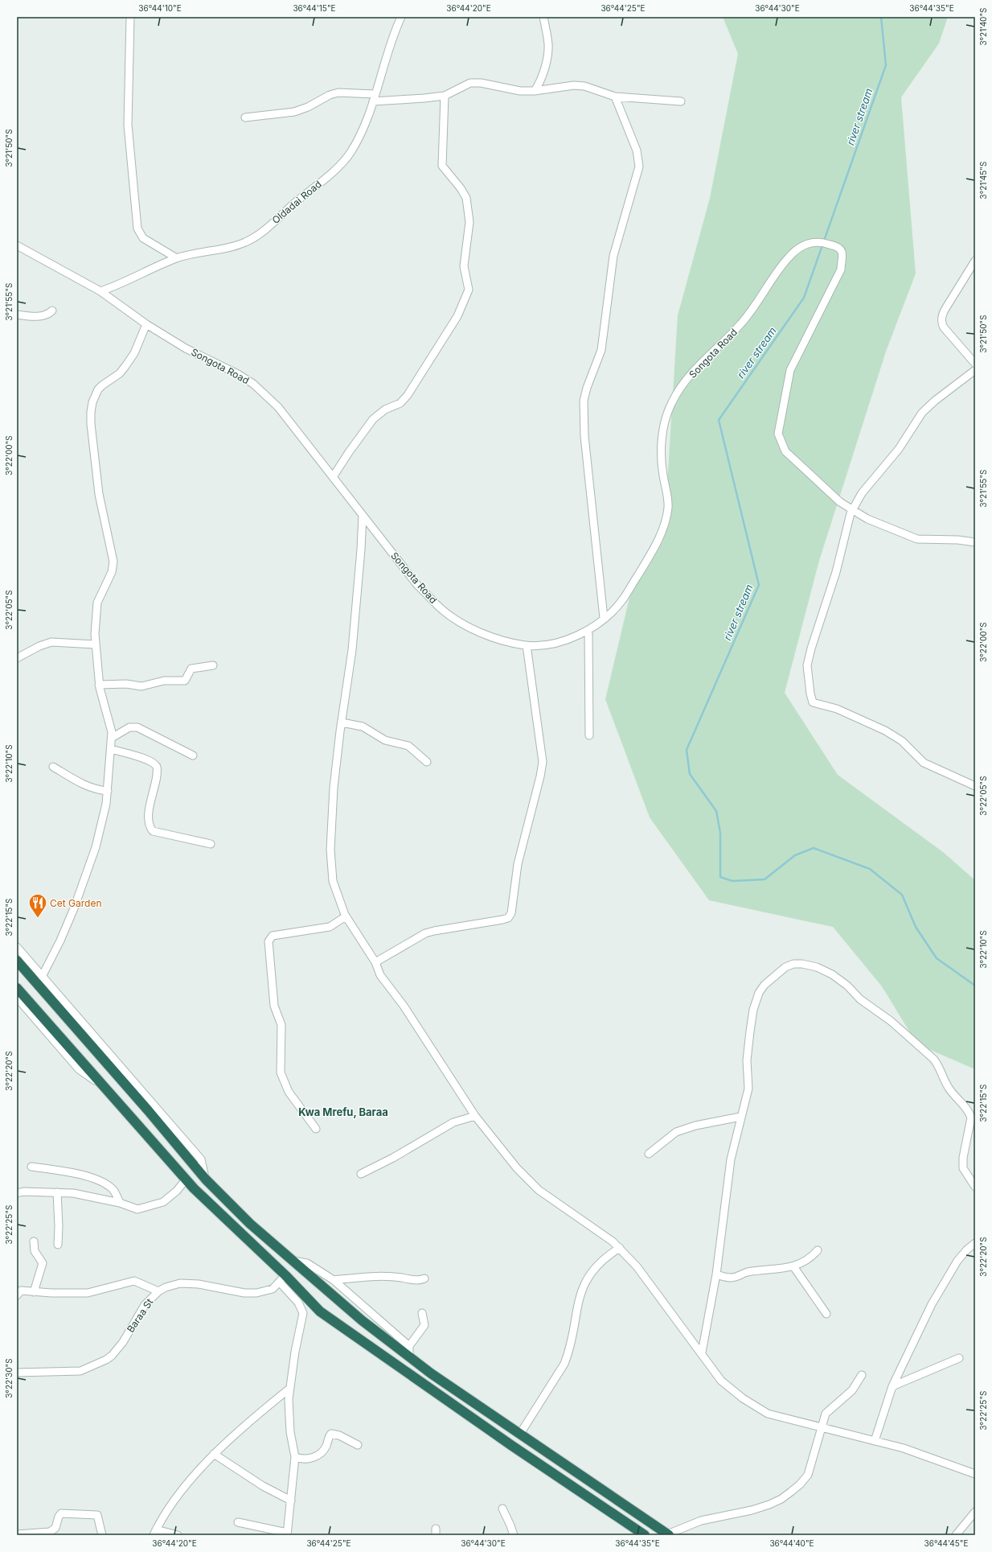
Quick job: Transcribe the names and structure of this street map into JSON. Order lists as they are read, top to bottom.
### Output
{
  "streets": {
    "street": ["Oldadai Road", "Songota Road", "Baraa St"]
  },
  "crossings": [
    ["Oldadai Road", "Songota Road"]
  ],
  "districts": ["Kwa Mrefu, Baraa"],
  "water": ["river stream"],
  "places": {
    "restaurant": ["Cet Garden"]
  },
  "coordinates": [
    "36°44'10\"E",
    "36°44'15\"E",
    "36°44'20\"E",
    "36°44'25\"E",
    "36°44'30\"E",
    "36°44'35\"E",
    "3°21'40\"S",
    "3°21'50\"S",
    "3°21'45\"S",
    "3°21'55\"S",
    "3°22'00\"S",
    "3°22'05\"S",
    "3°22'10\"S",
    "3°22'15\"S",
    "3°22'20\"S",
    "3°22'25\"S",
    "3°22'30\"S",
    "36°44'40\"E",
    "36°44'45\"E"
  ]
}
